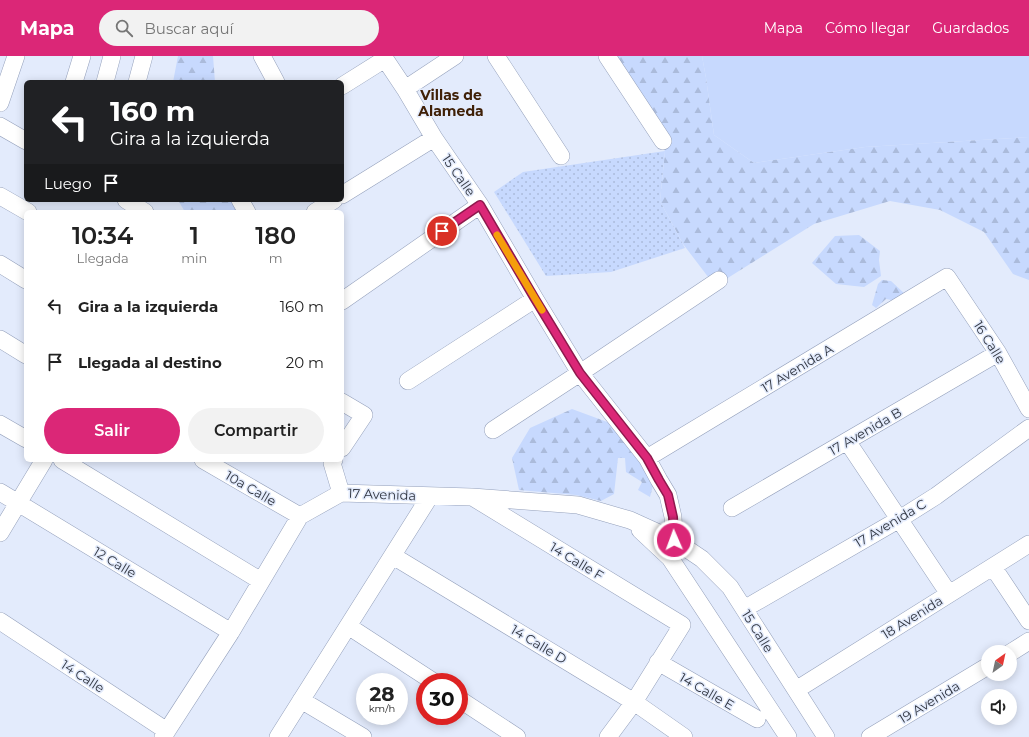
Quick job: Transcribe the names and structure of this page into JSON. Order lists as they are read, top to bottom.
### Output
{
  "streets": {
    "street": [
      "15 Calle",
      "16 Calle",
      "17 Avenida A",
      "17 Avenida B",
      "10a Calle",
      "17 Avenida",
      "17 Avenida C",
      "14 Calle F",
      "12 Calle",
      "18 Avenida",
      "14 Calle D",
      "14 Calle",
      "14 Calle E",
      "19 Avenida"
    ]
  },
  "crossings": [
    ["15 Calle", "17 Avenida A"],
    ["15 Calle", "17 Avenida"],
    ["15 Calle", "17 Avenida C"],
    ["15 Calle", "18 Avenida"],
    ["16 Calle", "17 Avenida A"],
    ["16 Calle", "17 Avenida B"],
    ["10a Calle", "17 Avenida"],
    ["17 Avenida", "14 Calle F"],
    ["17 Avenida", "12 Calle"],
    ["17 Avenida", "14 Calle"],
    ["14 Calle F", "14 Calle E"]
  ],
  "districts": ["Villas de Alameda"],
  "north": "top right",
  "page": {
    "header": "Mapa",
    "search": "Buscar aquí",
    "nav": ["Mapa", "Cómo llegar", "Guardados"],
    "turn": ["160 m", "Gira a la izquierda"],
    "then": "Luego",
    "eta": [
      "10:34",
      "Llegada",
      "1",
      "min",
      "180",
      "m"
    ],
    "list": [
      {
        "name": "Gira a la izquierda",
        "value": "160 m"
      },
      {
        "name": "Llegada al destino",
        "value": "20 m"
      }
    ],
    "buttons": ["Salir", "Compartir"],
    "speed": "28 km/h",
    "limit": "30"
  }
}
